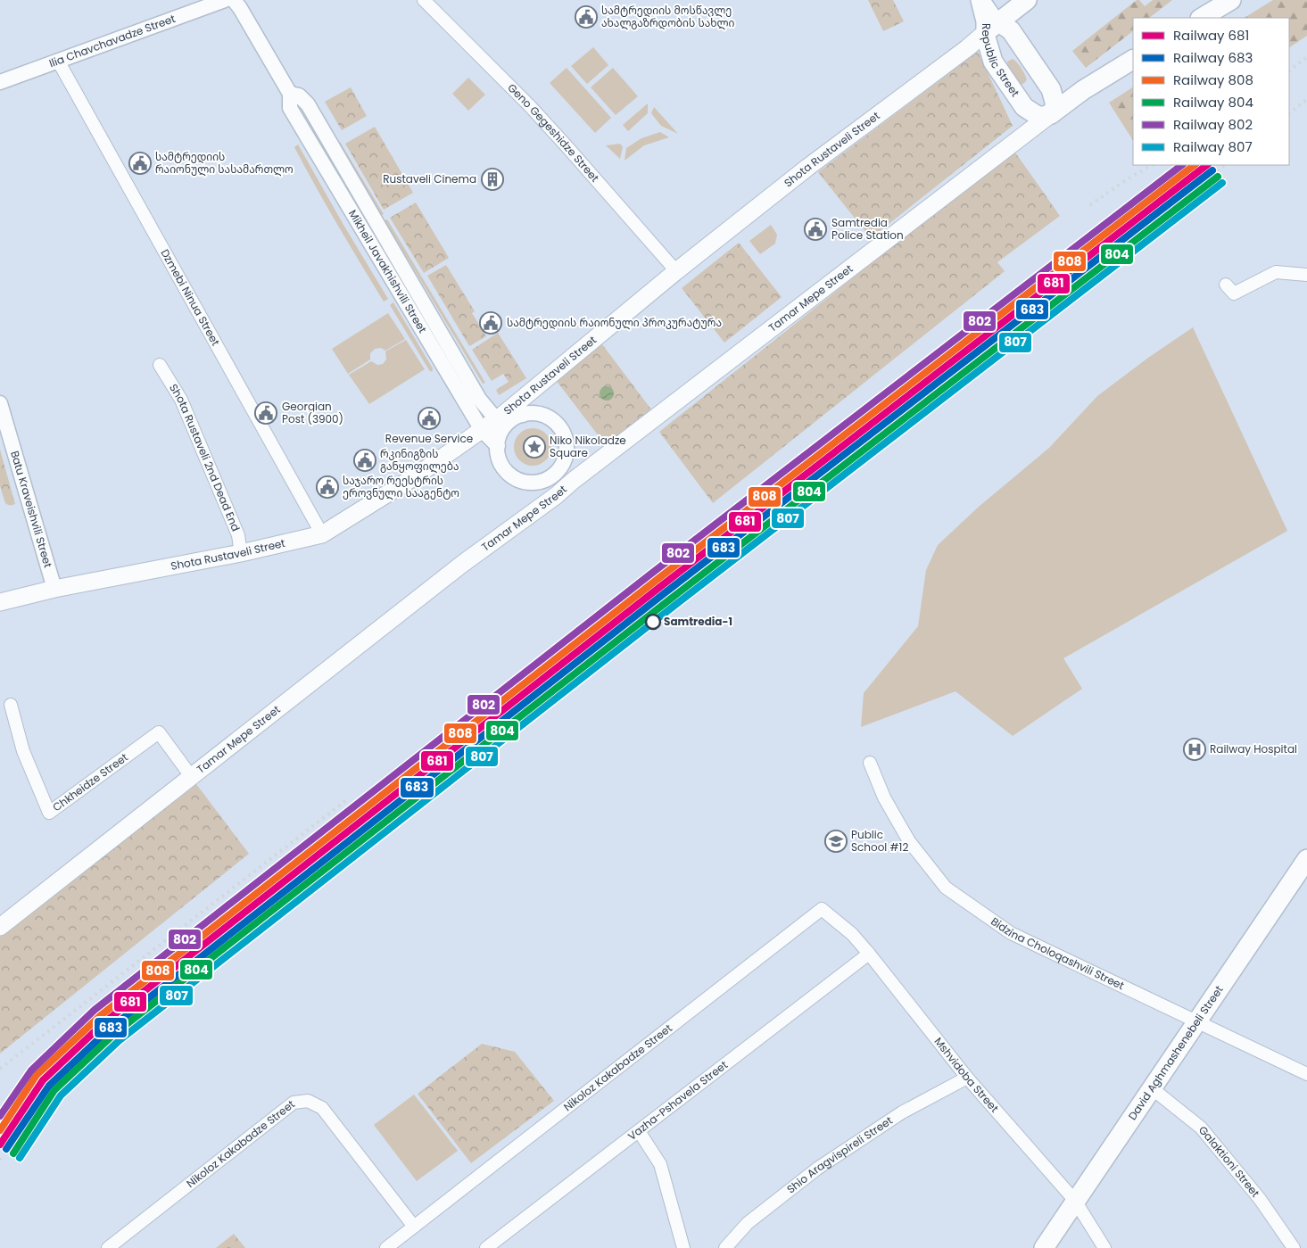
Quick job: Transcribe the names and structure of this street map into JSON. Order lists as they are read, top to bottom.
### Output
{
  "streets": {
    "main road": [
      "Republic Street",
      "Shota Rustaveli Street",
      "Tamar Mepe Street",
      "David Aghmashenebeli Street"
    ],
    "street": [
      "Ilia Chavchavadze Street",
      "Geno Gegeshidze Street",
      "Mikheil Javakhishvili Street",
      "Dzmebi Ninua Street",
      "Shota Rustaveli 2nd Dead End",
      "Batu Kraveishvili Street",
      "Chkheidze Street",
      "Bidzina Choloqashvili Street",
      "Nikoloz Kakabadze Street",
      "Mshvidoba Street",
      "Vazha-Pshavela Street",
      "Shio Aragvispireli Street",
      "Galaktioni Street"
    ]
  },
  "crossings": [
    ["Ilia Chavchavadze Street", "Dzmebi Ninua Street"],
    ["Republic Street", "Shota Rustaveli Street"],
    ["Republic Street", "Tamar Mepe Street"],
    ["Geno Gegeshidze Street", "Shota Rustaveli Street"],
    ["Shota Rustaveli Street", "Mikheil Javakhishvili Street"],
    ["Shota Rustaveli Street", "Dzmebi Ninua Street"],
    ["Shota Rustaveli Street", "Shota Rustaveli 2nd Dead End"],
    ["Shota Rustaveli Street", "Batu Kraveishvili Street"],
    ["Tamar Mepe Street", "Chkheidze Street"],
    ["Bidzina Choloqashvili Street", "David Aghmashenebeli Street"],
    ["David Aghmashenebeli Street", "Mshvidoba Street"],
    ["David Aghmashenebeli Street", "Galaktioni Street"],
    ["Nikoloz Kakabadze Street", "Mshvidoba Street"],
    ["Mshvidoba Street", "Vazha-Pshavela Street"],
    ["Mshvidoba Street", "Shio Aragvispireli Street"]
  ],
  "places": {
    "public building": [
      "სამტრედიის მოსწავლე ახალგაზრდობის სახლი",
      "სამტრედიის რაიონული სასამართლო",
      "Samtredia Police Station",
      "სამტრედიის რაიონული პროკურატურა",
      "Georgian Post (3900)",
      "Revenue Service",
      "რკინიგზის განყოფილება",
      "საჯარო რეესტრის ეროვნული სააგენტო"
    ],
    "building": ["Rustaveli Cinema"],
    "place": ["Niko Nikoladze Square"],
    "other": ["Samtredia-1"],
    "hospital": ["Railway Hospital"],
    "school or university": ["Public School #12"]
  },
  "lines": [
    "rail line 681",
    "rail line 808",
    "rail line 802",
    "rail line 683",
    "rail line 804",
    "rail line 807"
  ],
  "legend": [
    "Railway 681",
    "Railway 683",
    "Railway 808",
    "Railway 804",
    "Railway 802",
    "Railway 807"
  ]
}
